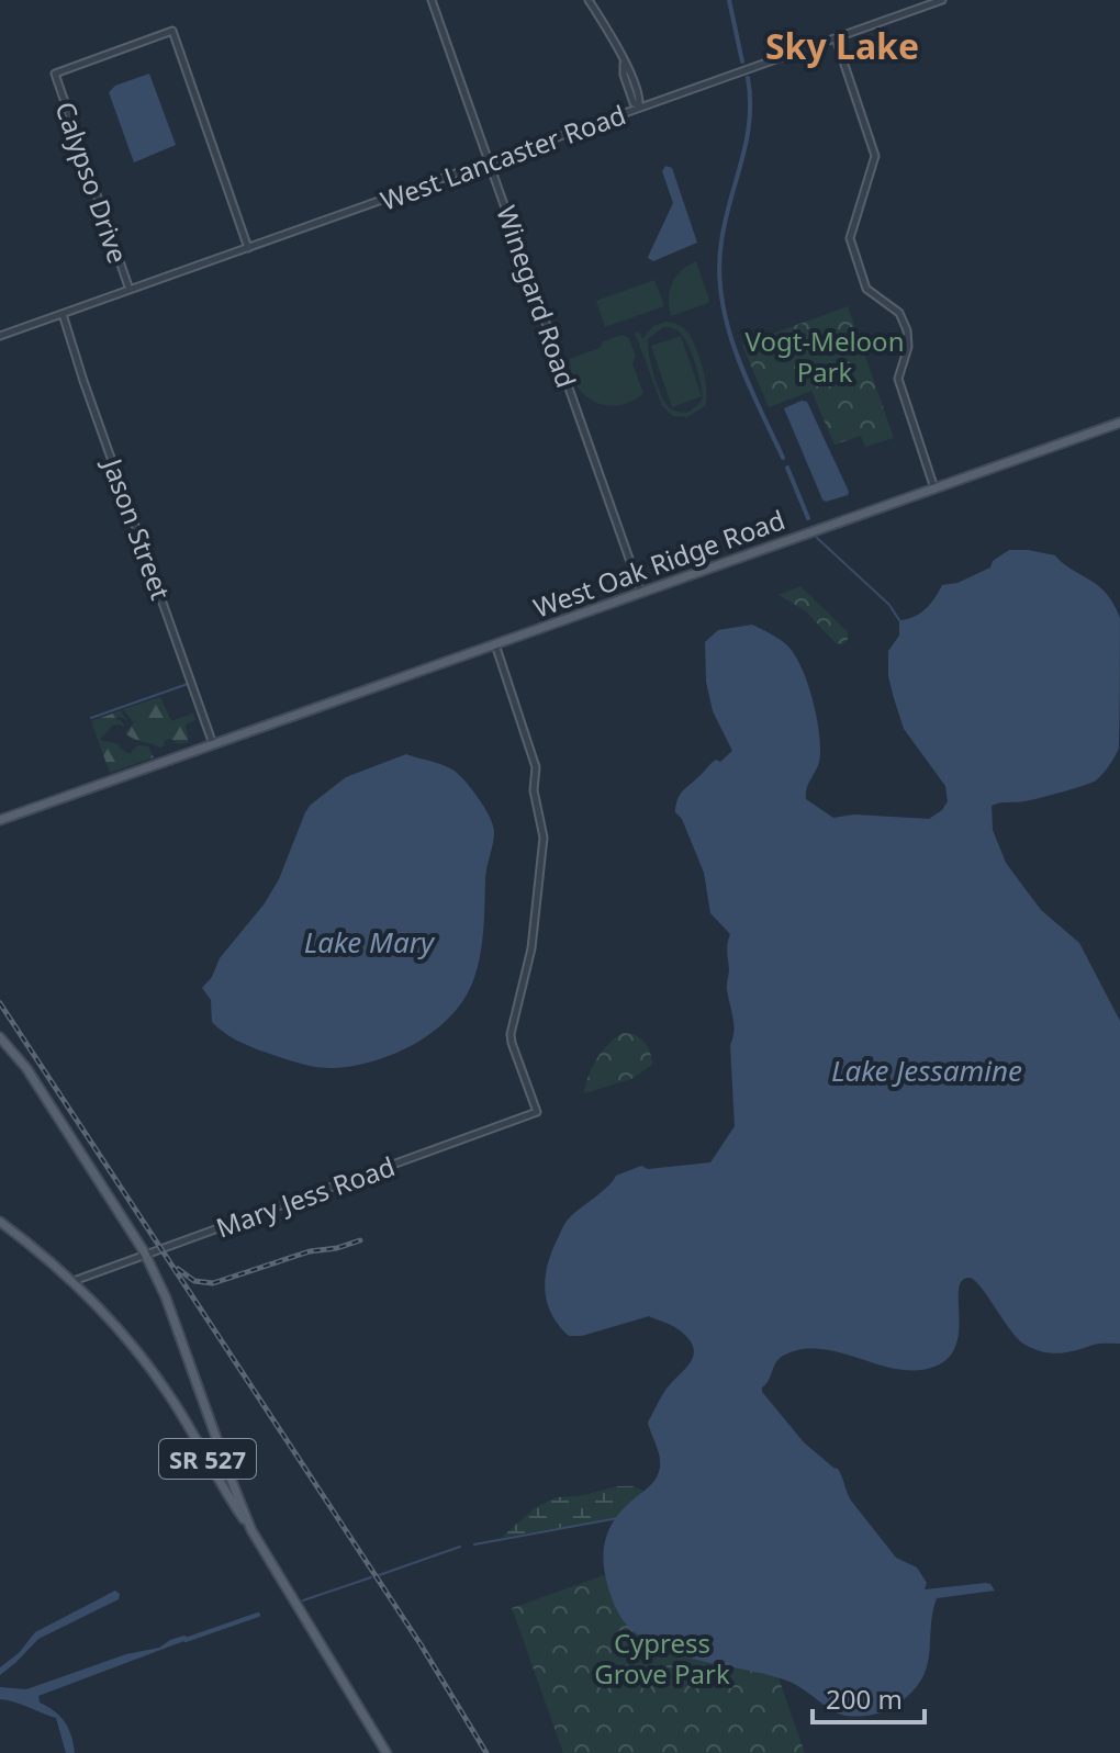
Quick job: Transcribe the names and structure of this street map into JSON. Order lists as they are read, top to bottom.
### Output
{
  "streets": {
    "main road": ["West Oak Ridge Road", "SR 527"],
    "street": [
      "West Lancaster Road",
      "Calypso Drive",
      "Winegard Road",
      "Jason Street",
      "Mary Jess Road"
    ]
  },
  "crossings": [
    ["West Lancaster Road", "Calypso Drive"],
    ["West Lancaster Road", "Winegard Road"],
    ["West Lancaster Road", "Jason Street"],
    ["Winegard Road", "West Oak Ridge Road"],
    ["Jason Street", "West Oak Ridge Road"],
    ["West Oak Ridge Road", "Mary Jess Road"],
    ["Mary Jess Road", "SR 527"]
  ],
  "districts": ["Sky Lake"],
  "water": ["Lake Mary", "Lake Jessamine"],
  "parks": ["Vogt-Meloon Park", "Cypress Grove Park"],
  "scale_bar": "200 m"
}
